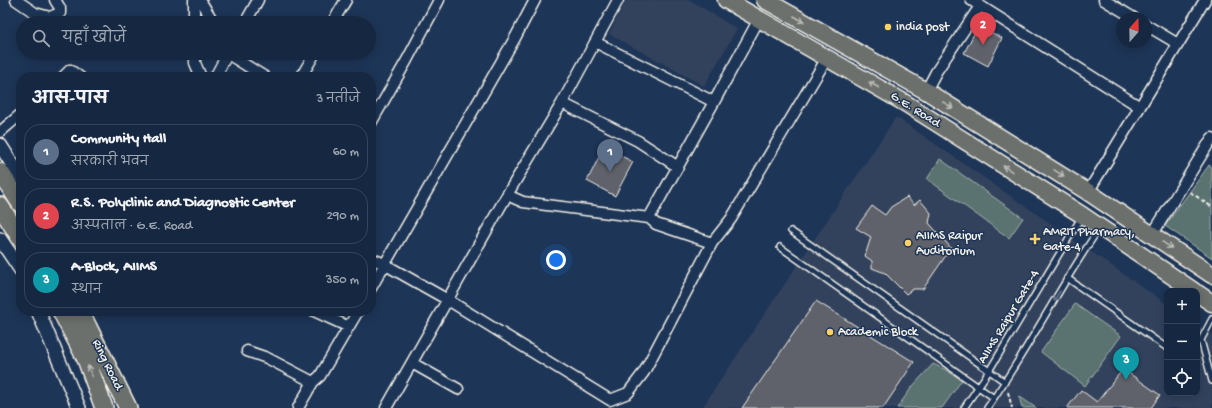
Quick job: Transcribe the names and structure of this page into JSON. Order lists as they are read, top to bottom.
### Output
{
  "streets": {
    "highway": ["Ring Road"],
    "main road": ["G.E. Road"],
    "lane": ["AIIMS Raipur Gate-4"]
  },
  "crossings": [
    ["G.E. Road", "AIIMS Raipur Gate-4"]
  ],
  "places": {
    "other": ["india post", "AIIMS Raipur Auditorium", "Academic Block"],
    "health": ["AMRIT Pharmacy, Gate-4"]
  },
  "north": "top",
  "page": {
    "pins": ["2", "1", "3"],
    "search": "यहाँ खोजें",
    "heading": ["आस-पास", "3 नतीजे"],
    "list": [
      {
        "mark": "1",
        "name": "Community Hall",
        "note": "सरकारी भवन",
        "value": "60 m"
      },
      {
        "mark": "2",
        "name": "R.S. Polyclinic and Diagnostic Center",
        "note": "अस्पताल · G.E. Road",
        "value": "290 m"
      },
      {
        "mark": "3",
        "name": "A-Block, AIIMS",
        "note": "स्थान",
        "value": "350 m"
      }
    ],
    "map_buttons": ["+", "−"]
  }
}
